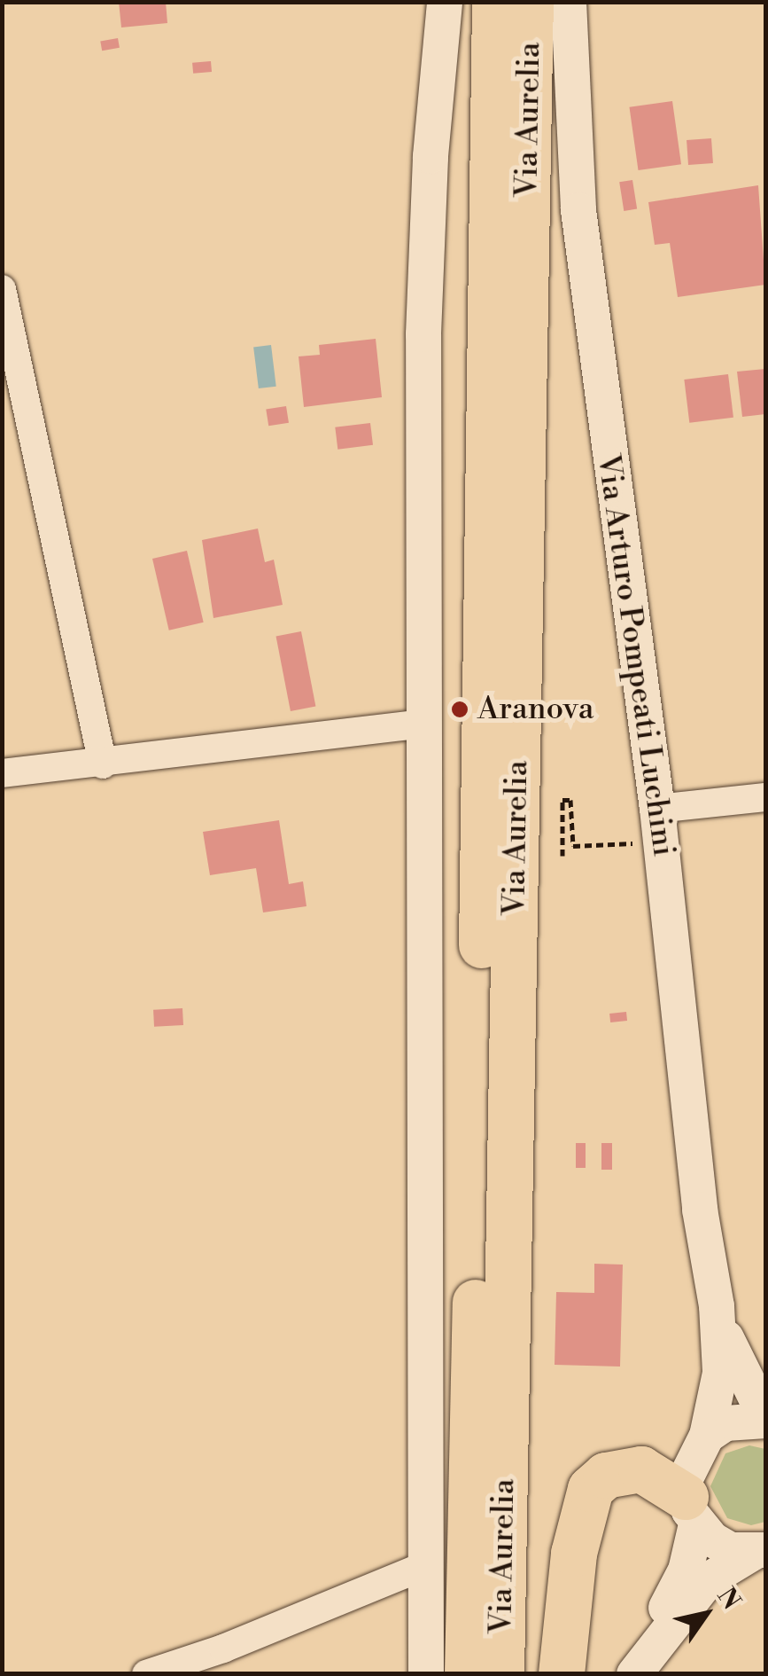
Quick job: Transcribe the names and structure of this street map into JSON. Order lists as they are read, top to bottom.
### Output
{
  "streets": {
    "highway": ["Via Aurelia"],
    "street": ["Via Arturo Pompeati Luchini"]
  },
  "places": ["Aranova"],
  "north": "top right"
}
